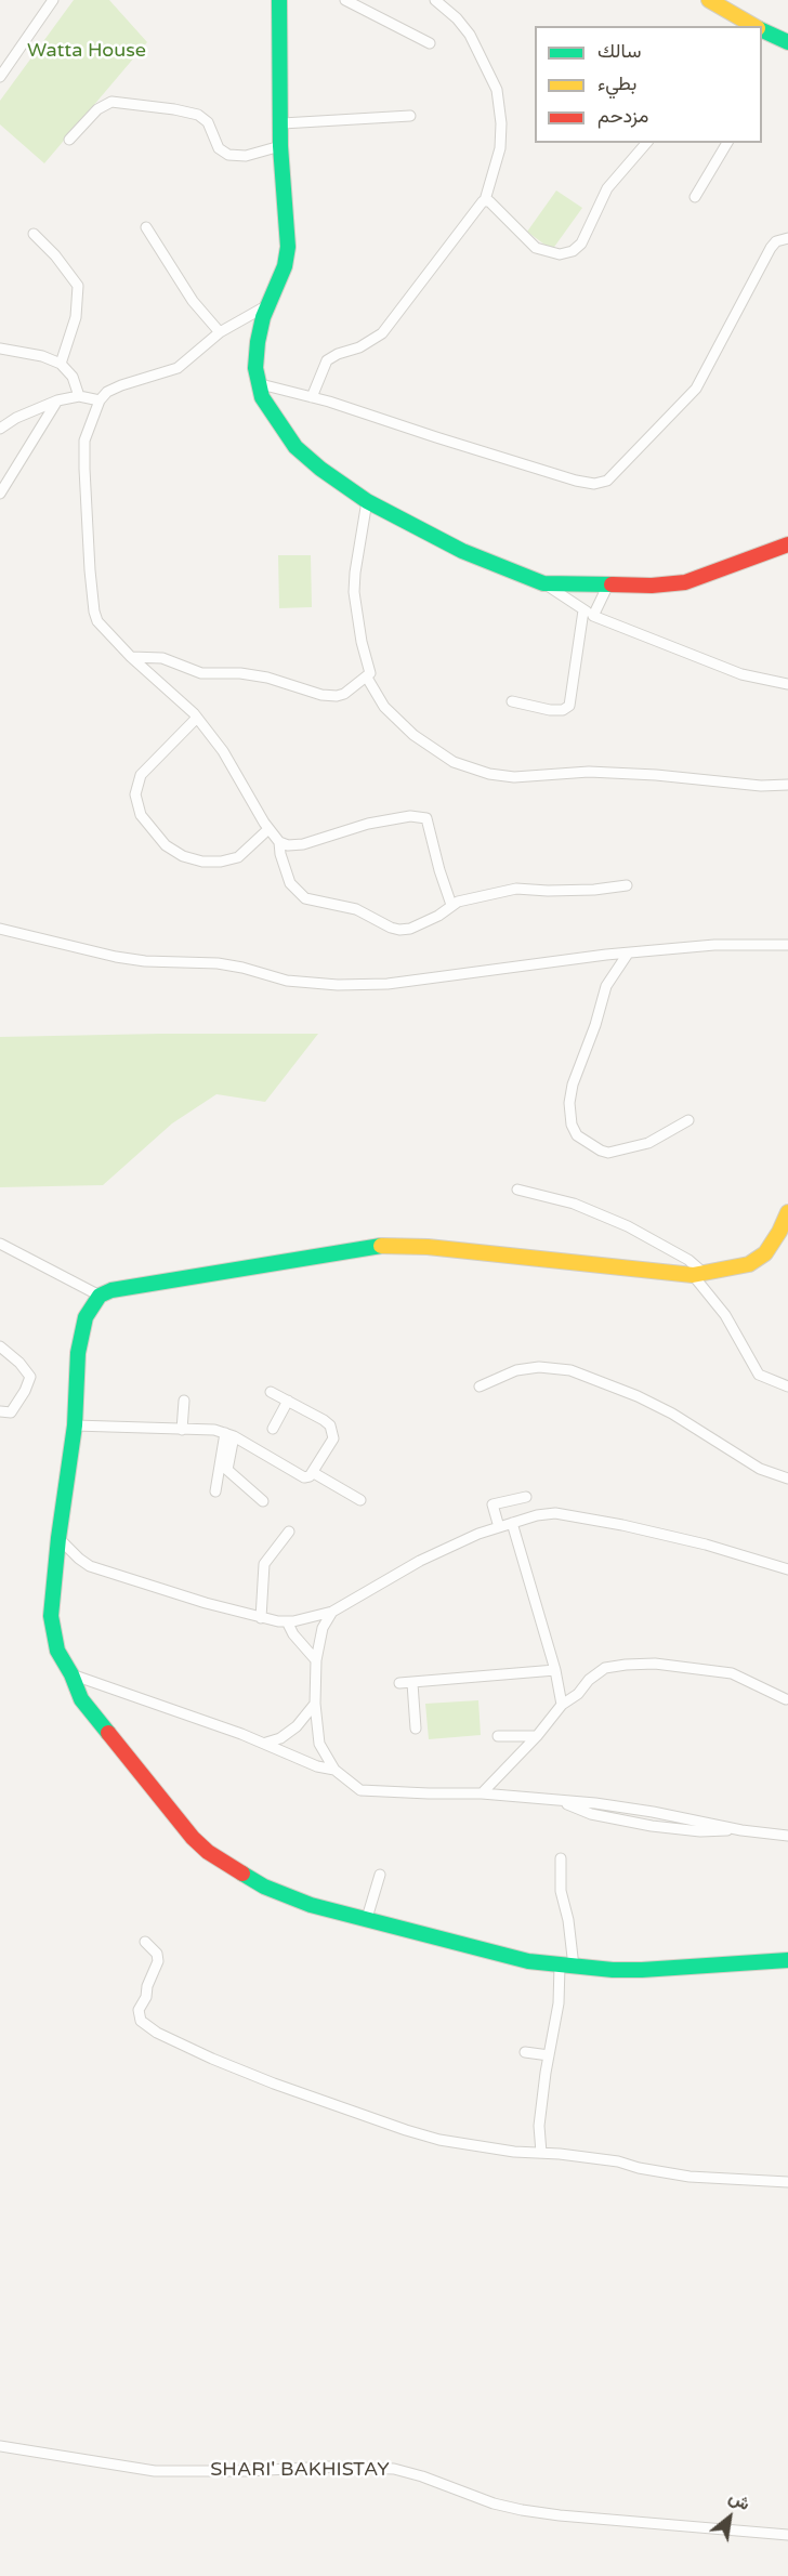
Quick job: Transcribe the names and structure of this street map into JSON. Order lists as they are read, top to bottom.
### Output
{
  "streets": {
    "street": ["SHARI' BAKHISTAY"]
  },
  "parks": ["Watta House"],
  "legend": ["سالك", "بطيء", "مزدحم"],
  "north": "top right"
}
